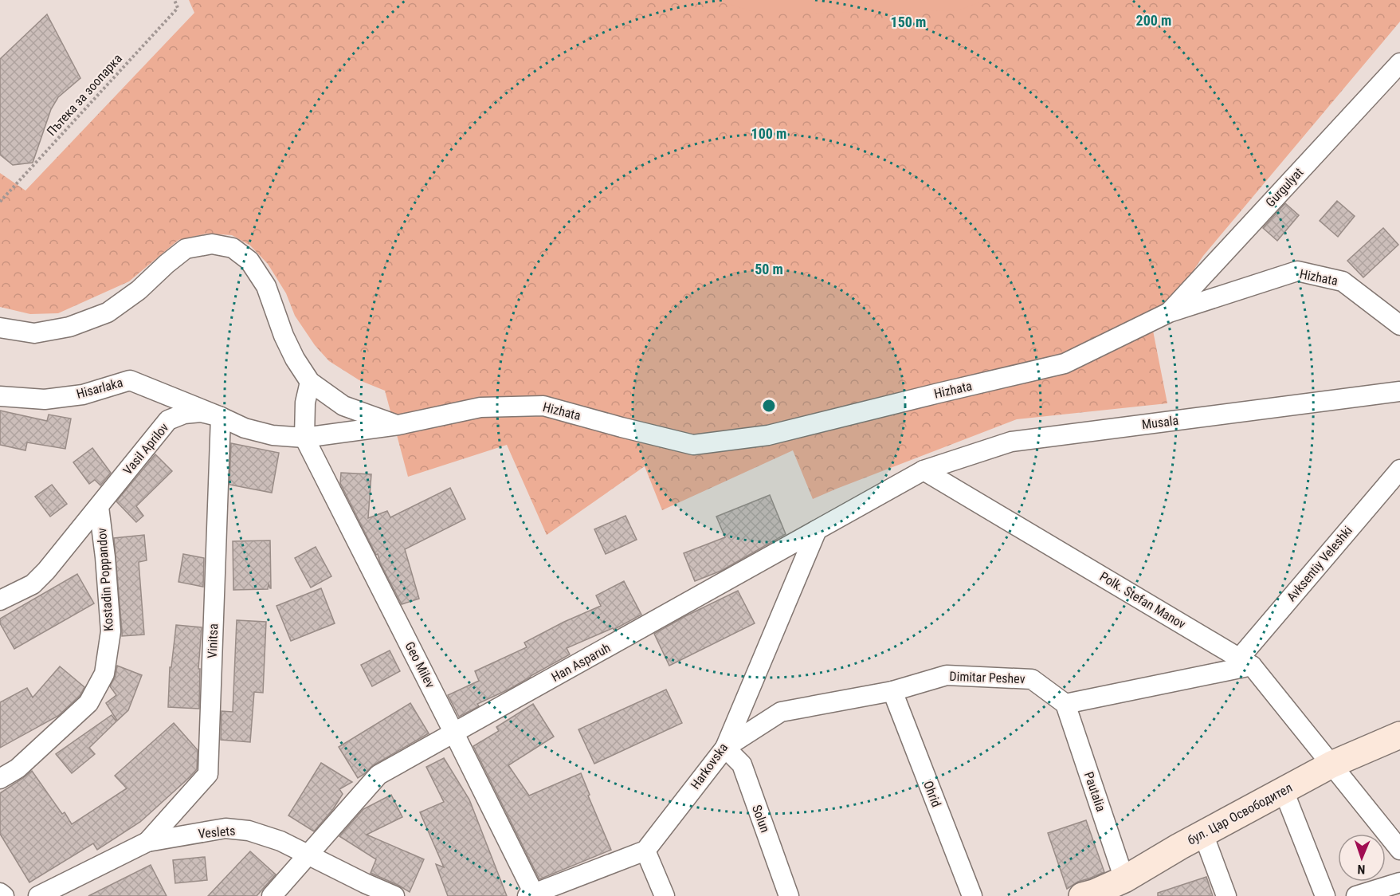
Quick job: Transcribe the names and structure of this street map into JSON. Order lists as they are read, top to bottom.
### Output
{
  "streets": {
    "main road": ["бул. Цар Освободител"],
    "street": [
      "Gurgulyat",
      "Hizhata",
      "Hisarlaka",
      "Musala",
      "Vasil Aprilov",
      "Avksentiy Veleshki",
      "Kostadin Poppandov",
      "Polk. Stefan Manov",
      "Vinitsa",
      "Han Asparuh",
      "Geo Milev",
      "Dimitar Peshev",
      "Harkovska",
      "Pautalia",
      "Ohrid",
      "Solun",
      "Veslets"
    ],
    "path": ["Пътека за зоопарка"]
  },
  "crossings": [
    ["Gurgulyat", "Hizhata"],
    ["Hizhata", "Vasil Aprilov"],
    ["Hisarlaka", "Vasil Aprilov"],
    ["Hisarlaka", "Vinitsa"],
    ["Musala", "Polk. Stefan Manov"],
    ["Musala", "Han Asparuh"],
    ["Vasil Aprilov", "Kostadin Poppandov"],
    ["Vasil Aprilov", "Vinitsa"],
    ["Vasil Aprilov", "Geo Milev"],
    ["Avksentiy Veleshki", "Polk. Stefan Manov"],
    ["Polk. Stefan Manov", "Han Asparuh"],
    ["Polk. Stefan Manov", "бул. Цар Освободител"],
    ["Vinitsa", "Veslets"],
    ["Han Asparuh", "Geo Milev"],
    ["Han Asparuh", "Harkovska"],
    ["Han Asparuh", "Veslets"],
    ["Dimitar Peshev", "Harkovska"],
    ["Dimitar Peshev", "Pautalia"],
    ["Dimitar Peshev", "Ohrid"],
    ["Dimitar Peshev", "Solun"],
    ["Harkovska", "Solun"],
    ["Pautalia", "бул. Цар Освободител"]
  ],
  "north": "bottom",
  "rings": [
    "200 m",
    "150 m",
    "100 m",
    "50 m"
  ]
}
